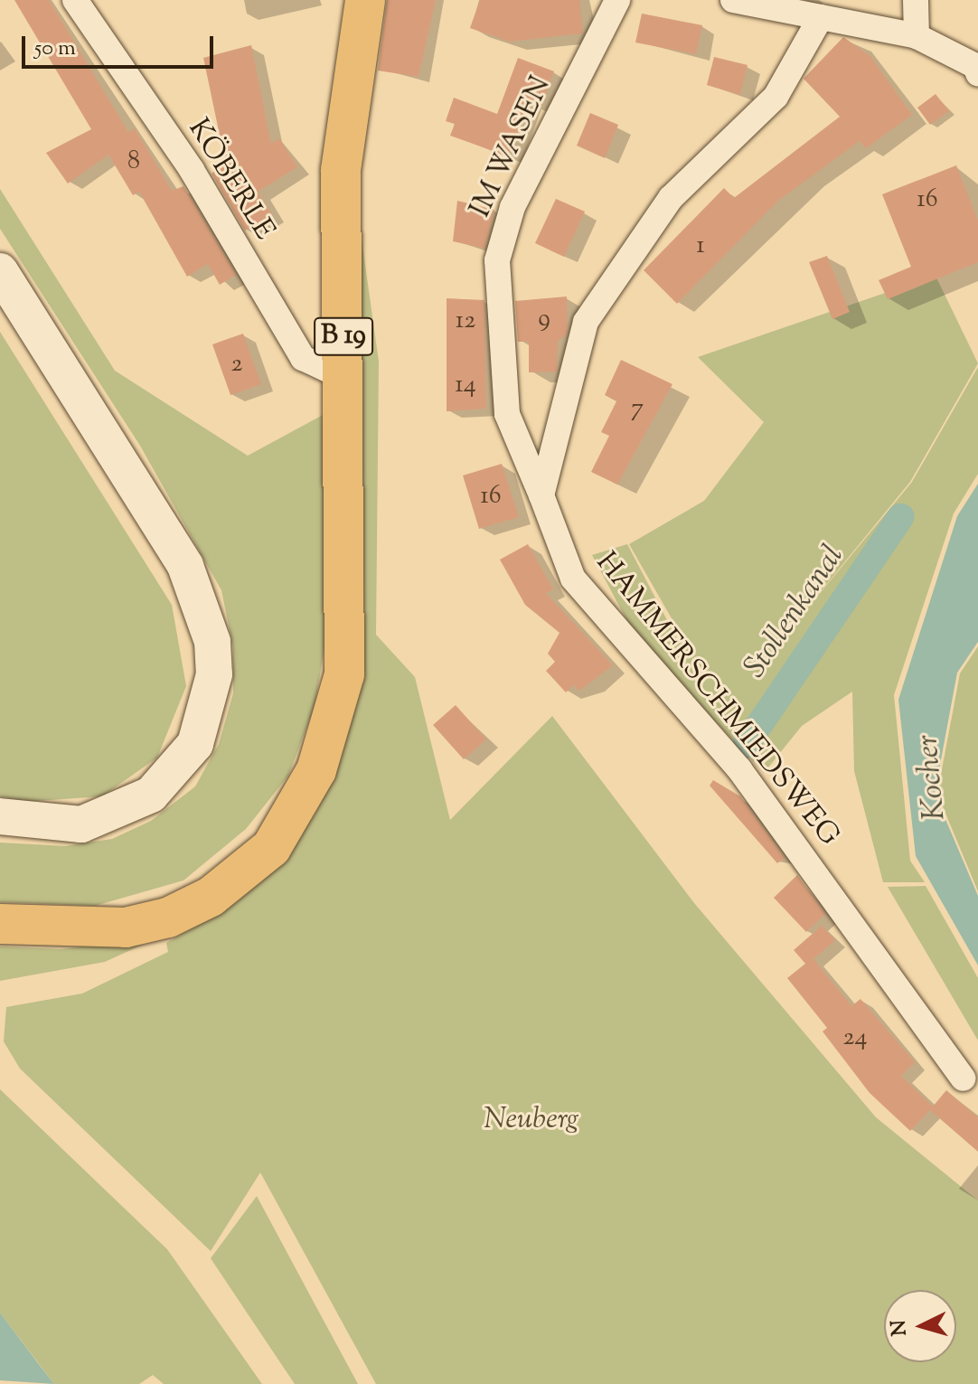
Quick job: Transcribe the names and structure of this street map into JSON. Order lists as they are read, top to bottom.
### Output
{
  "streets": {
    "main road": ["B 19"],
    "street": ["IM WASEN", "KÖBERLE", "HAMMERSCHMIEDSWEG"]
  },
  "crossings": [
    ["IM WASEN", "HAMMERSCHMIEDSWEG"],
    ["KÖBERLE", "B 19"]
  ],
  "water": ["Stollenkanal", "Kocher"],
  "parks": ["Neuberg"],
  "house_numbers": [
    "8",
    "16",
    "1",
    "9",
    "12",
    "2",
    "14",
    "7",
    "16",
    "24"
  ],
  "scale_bar": "50 m",
  "north": "left"
}
